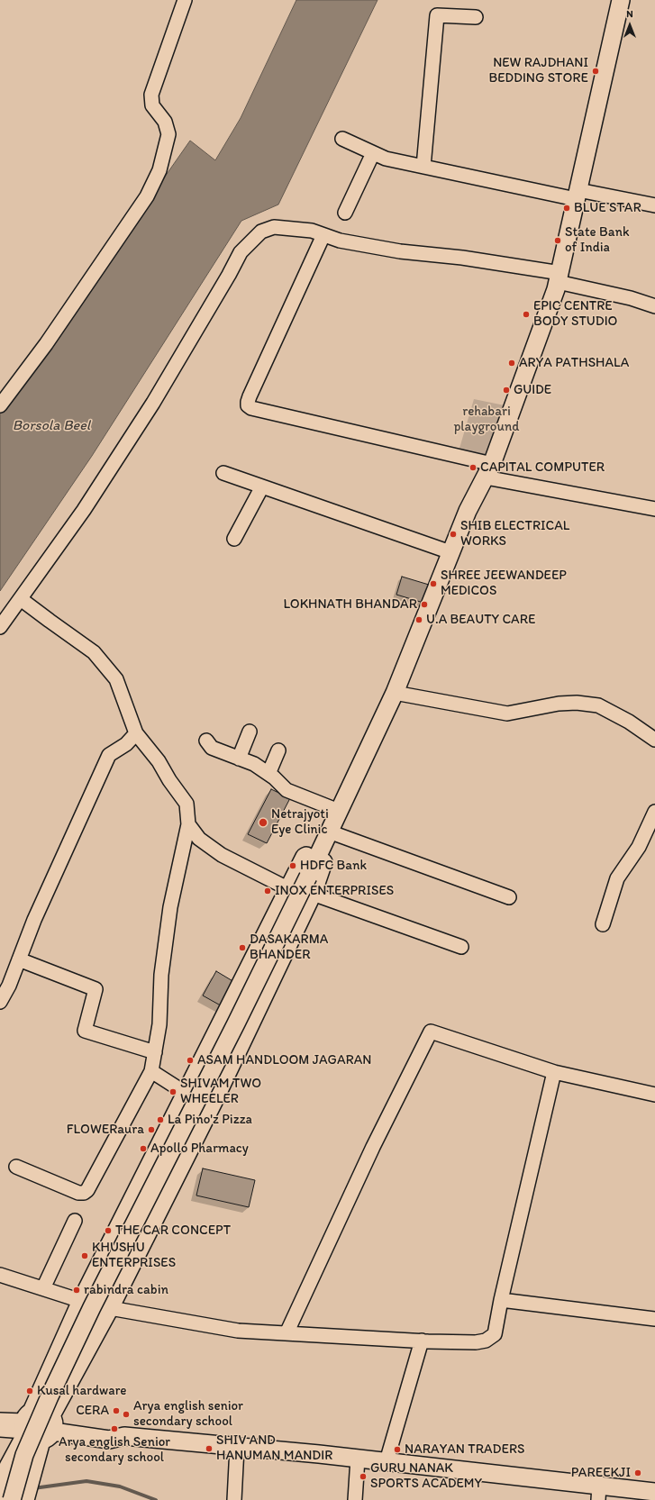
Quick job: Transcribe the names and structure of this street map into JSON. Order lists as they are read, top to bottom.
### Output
{
  "water": ["Borsola Beel"],
  "parks": ["rehabari playground"],
  "places": [
    "NEW RAJDHANI BEDDING STORE",
    "BLUE STAR",
    "State Bank of India",
    "EPIC CENTRE BODY STUDIO",
    "ARYA PATHSHALA",
    "GUIDE",
    "CAPITAL COMPUTER",
    "SHIB ELECTRICAL WORKS",
    "SHREE JEEWANDEEP MEDICOS",
    "LOKHNATH BHANDAR",
    "U.A BEAUTY CARE",
    "Netrajyoti Eye Clinic",
    "HDFC Bank",
    "INOX ENTERPRISES",
    "DASAKARMA BHANDER",
    "ASAM HANDLOOM JAGARAN",
    "SHIVAM TWO WHEELER",
    "La Pino'z Pizza",
    "FLOWERaura",
    "Apollo Pharmacy",
    "THE CAR CONCEPT",
    "KHUSHU ENTERPRISES",
    "rabindra cabin",
    "Kusal hardware",
    "CERA",
    "Arya english senior secondary school",
    "Arya english Senior secondary school",
    "SHIV AND HANUMAN MANDIR",
    "NARAYAN TRADERS",
    "PAREEKJI",
    "GURU NANAK SPORTS ACADEMY"
  ],
  "north": "top"
}
